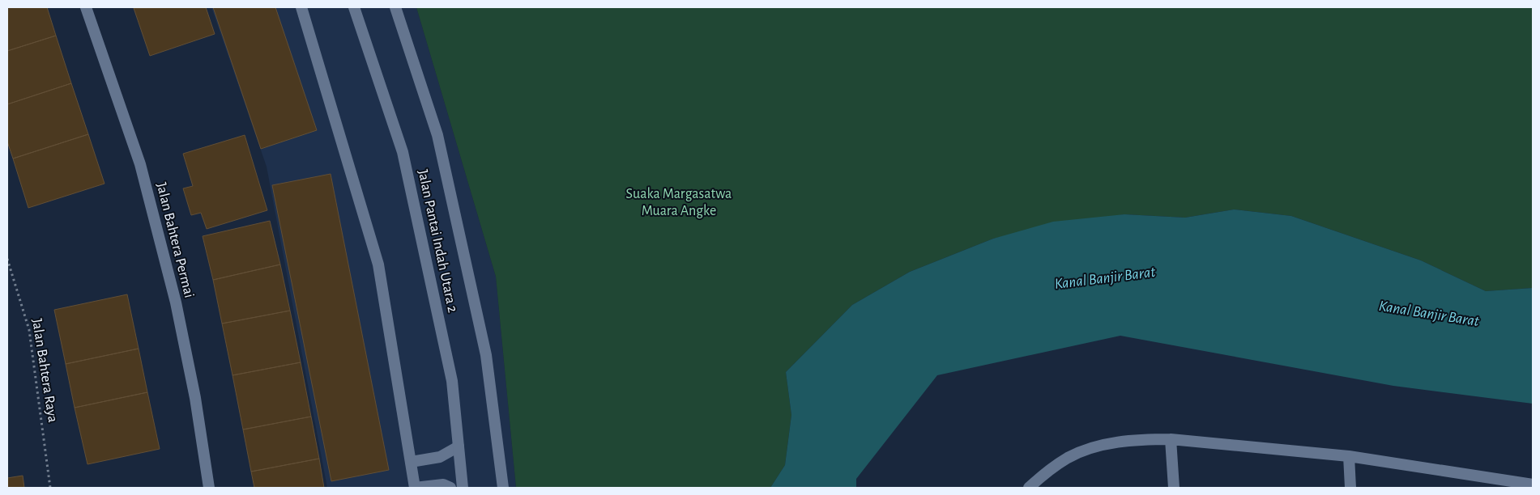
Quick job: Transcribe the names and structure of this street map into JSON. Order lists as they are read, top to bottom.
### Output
{
  "streets": {
    "street": ["Jalan Bahtera Permai", "Jalan Pantai Indah Utara 2"],
    "path": ["Jalan Bahtera Raya"]
  },
  "water": ["Kanal Banjir Barat"],
  "parks": ["Suaka Margasatwa Muara Angke"]
}
